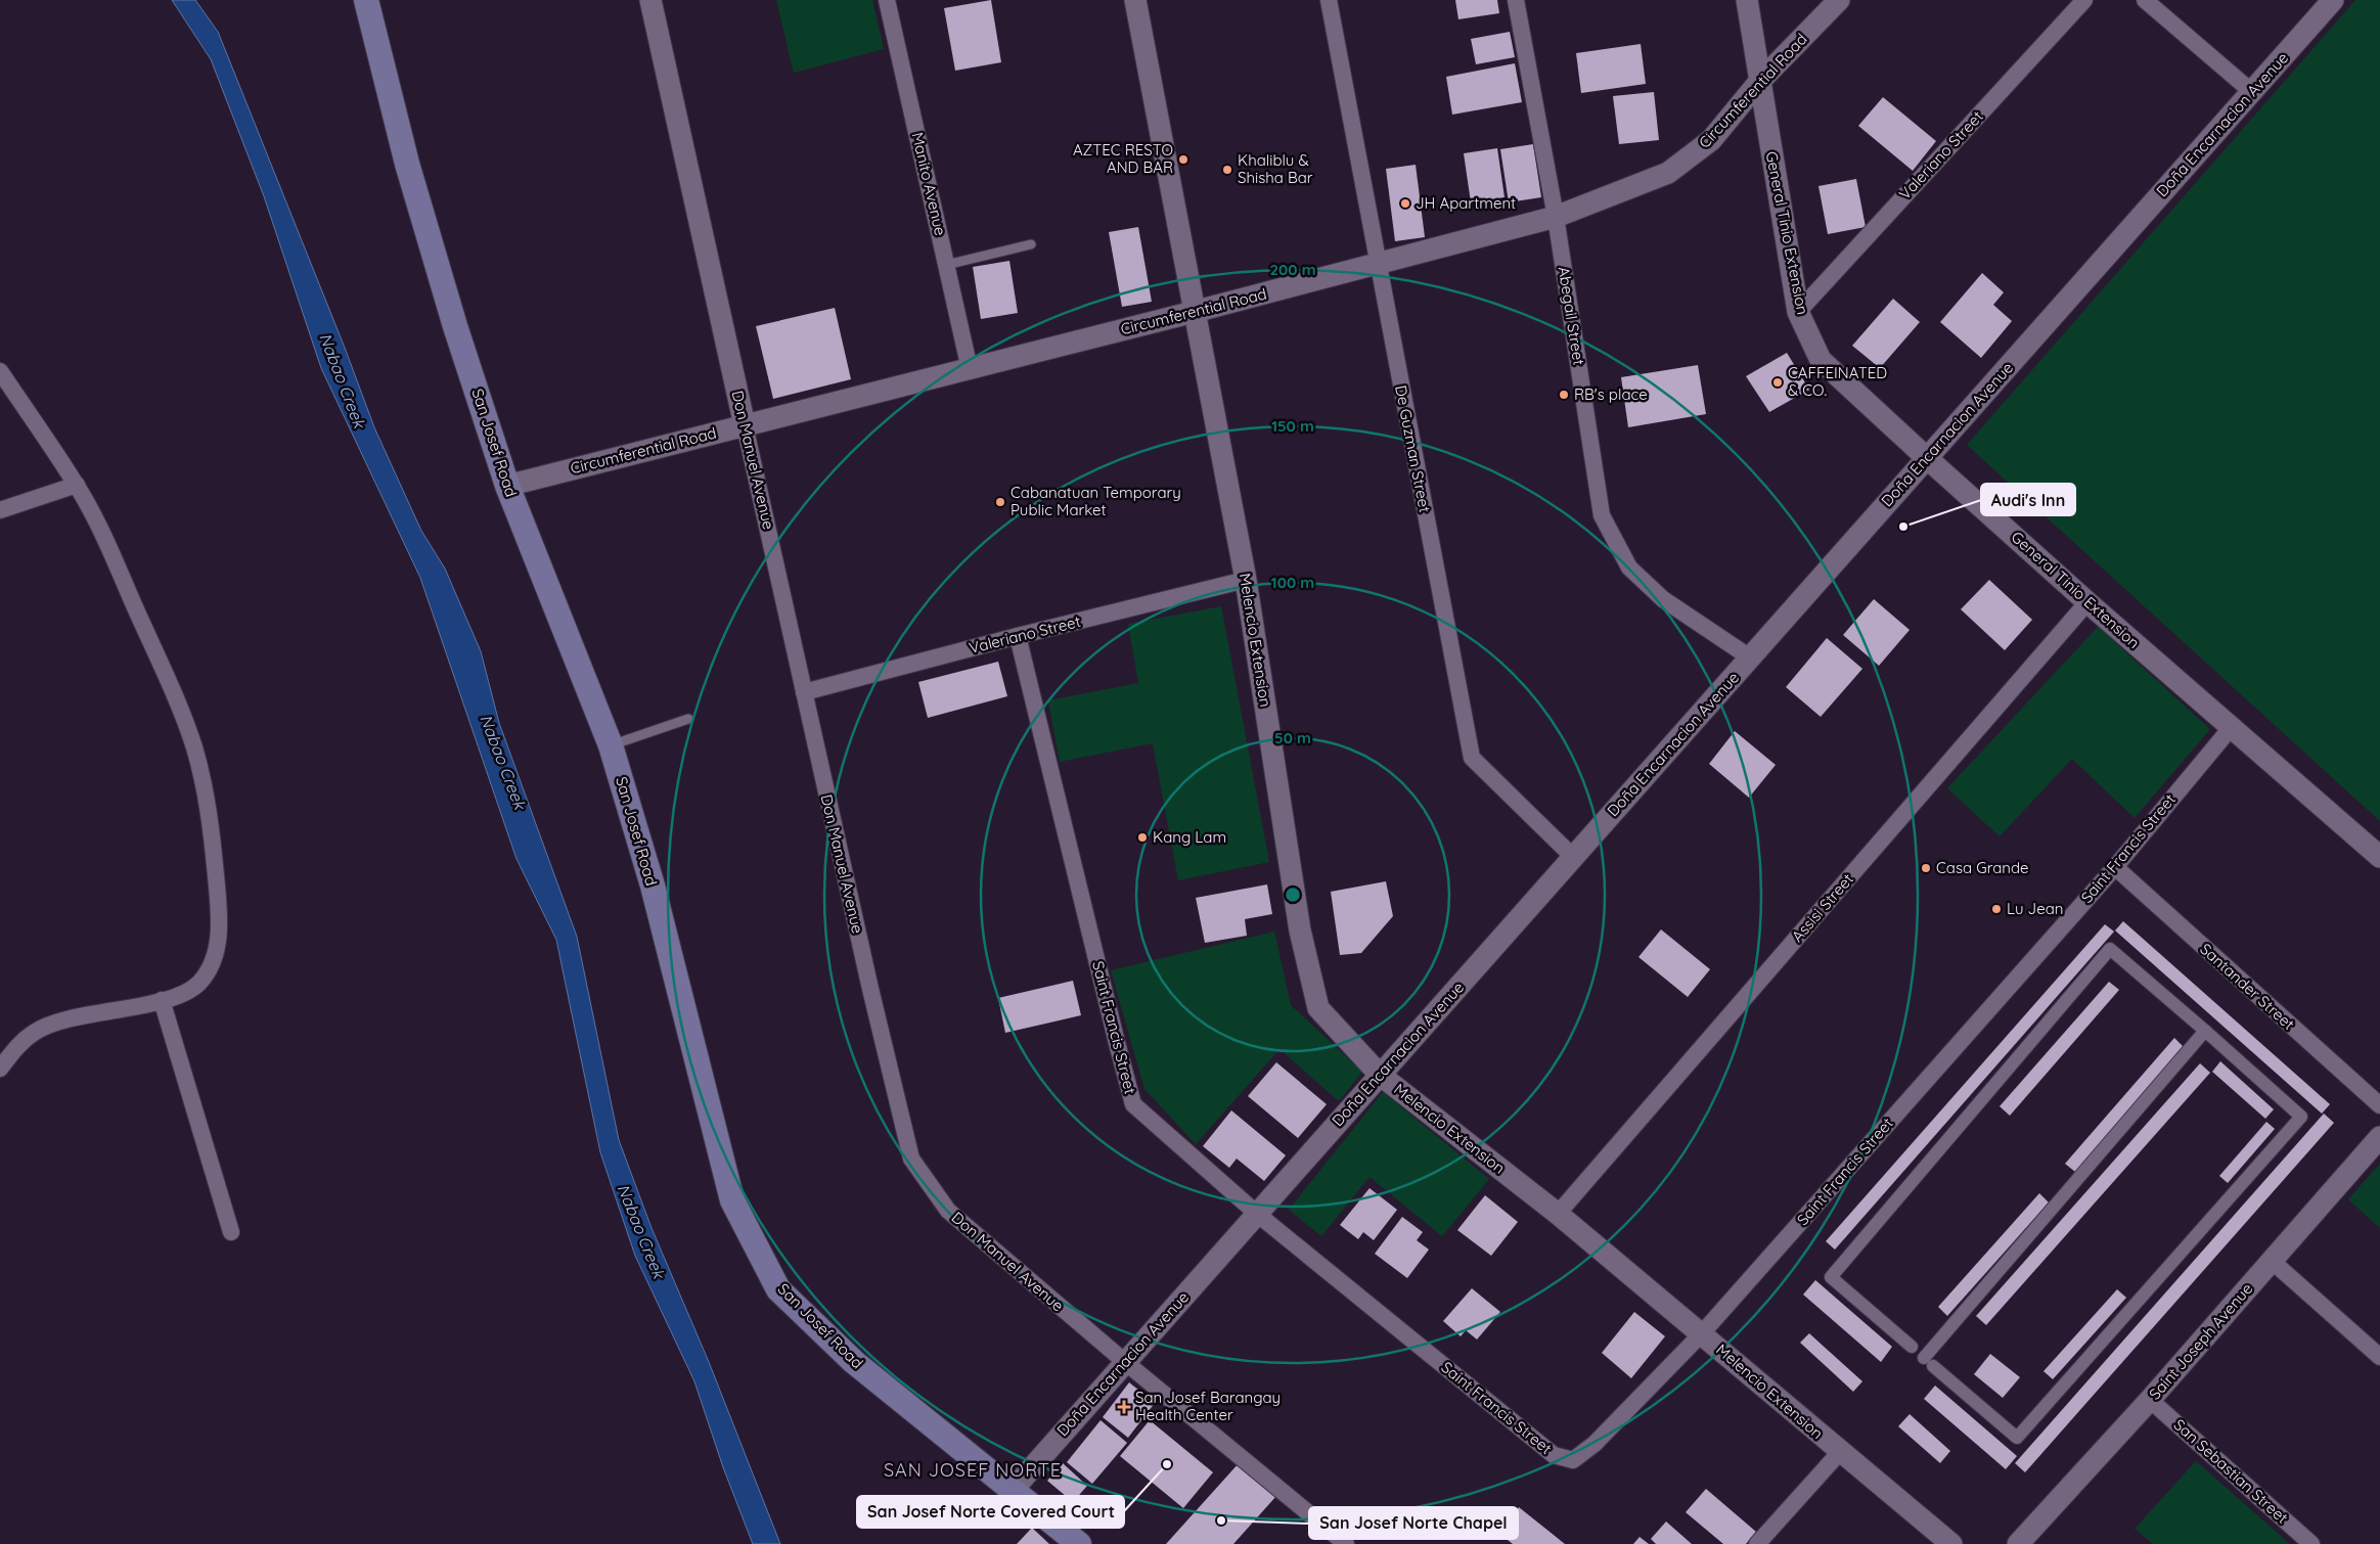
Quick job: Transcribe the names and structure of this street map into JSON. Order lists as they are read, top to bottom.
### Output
{
  "streets": {
    "main road": ["San Josef Road"],
    "street": [
      "Circumferential Road",
      "Doña Encarnacion Avenue",
      "Valeriano Street",
      "Manito Avenue",
      "General Tinio Extension",
      "Abegail Street",
      "De Guzman Street",
      "Don Manuel Avenue",
      "Melencio Extension",
      "Saint Francis Street",
      "Assisi Street",
      "Santander Street",
      "Saint Joseph Avenue",
      "San Sebastian Street"
    ]
  },
  "crossings": [
    ["Circumferential Road", "Manito Avenue"],
    ["Circumferential Road", "General Tinio Extension"],
    ["Circumferential Road", "Abegail Street"],
    ["Circumferential Road", "San Josef Road"],
    ["Circumferential Road", "De Guzman Street"],
    ["Circumferential Road", "Don Manuel Avenue"],
    ["Circumferential Road", "Melencio Extension"],
    ["Doña Encarnacion Avenue", "General Tinio Extension"],
    ["Doña Encarnacion Avenue", "Abegail Street"],
    ["Doña Encarnacion Avenue", "San Josef Road"],
    ["Doña Encarnacion Avenue", "De Guzman Street"],
    ["Doña Encarnacion Avenue", "Don Manuel Avenue"],
    ["Doña Encarnacion Avenue", "Melencio Extension"],
    ["Doña Encarnacion Avenue", "Saint Francis Street"],
    ["Valeriano Street", "General Tinio Extension"],
    ["Valeriano Street", "Don Manuel Avenue"],
    ["Valeriano Street", "Melencio Extension"],
    ["Valeriano Street", "Saint Francis Street"],
    ["General Tinio Extension", "Saint Francis Street"],
    ["General Tinio Extension", "Assisi Street"],
    ["Melencio Extension", "Saint Francis Street"],
    ["Melencio Extension", "Assisi Street"],
    ["Saint Francis Street", "Santander Street"],
    ["Saint Joseph Avenue", "San Sebastian Street"]
  ],
  "districts": ["SAN JOSEF NORTE"],
  "water": ["Nabao Creek"],
  "places": {
    "other": [
      "AZTEC RESTO AND BAR",
      "Khaliblu & Shisha Bar",
      "JH Apartment",
      "CAFFEINATED & CO.",
      "RB's place",
      "Cabanatuan Temporary Public Market",
      "Audi's Inn",
      "Kang Lam",
      "Casa Grande",
      "Lu Jean",
      "San Josef Norte Covered Court",
      "San Josef Norte Chapel"
    ],
    "health": ["San Josef Barangay Health Center"]
  },
  "rings": [
    "200 m",
    "150 m",
    "100 m",
    "50 m"
  ]
}
